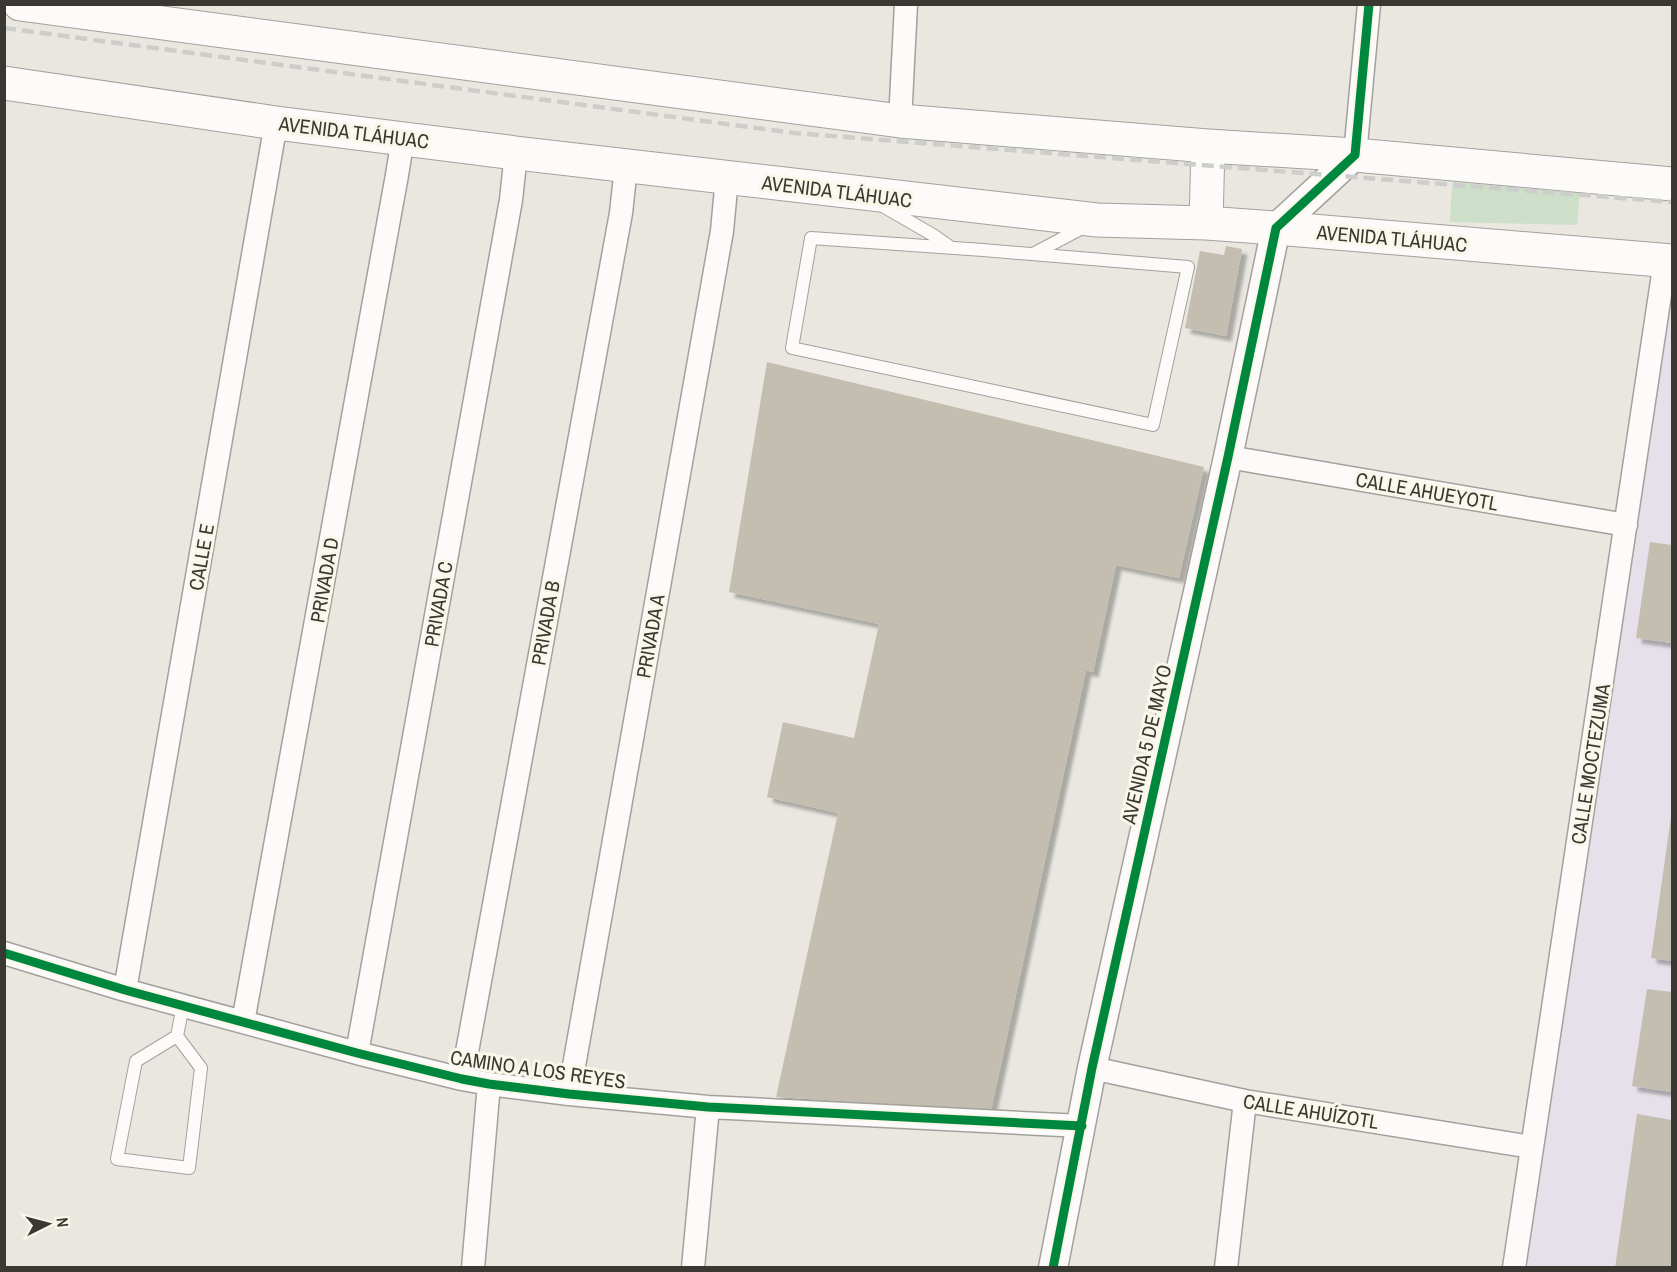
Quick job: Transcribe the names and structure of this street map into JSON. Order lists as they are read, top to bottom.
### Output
{
  "streets": {
    "main road": ["AVENIDA TLÁHUAC"],
    "street": [
      "CALLE AHUEYOTL",
      "CALLE E",
      "PRIVADA D",
      "PRIVADA C",
      "PRIVADA B",
      "PRIVADA A",
      "AVENIDA 5 DE MAYO",
      "CALLE MOCTEZUMA",
      "CAMINO A LOS REYES",
      "CALLE AHUÍZOTL"
    ]
  },
  "crossings": [
    ["AVENIDA TLÁHUAC", "CALLE E"],
    ["AVENIDA TLÁHUAC", "PRIVADA D"],
    ["AVENIDA TLÁHUAC", "PRIVADA C"],
    ["AVENIDA TLÁHUAC", "PRIVADA B"],
    ["AVENIDA TLÁHUAC", "PRIVADA A"],
    ["AVENIDA TLÁHUAC", "AVENIDA 5 DE MAYO"],
    ["AVENIDA TLÁHUAC", "CALLE MOCTEZUMA"],
    ["CALLE AHUEYOTL", "AVENIDA 5 DE MAYO"],
    ["CALLE AHUEYOTL", "CALLE MOCTEZUMA"],
    ["CALLE E", "CAMINO A LOS REYES"],
    ["PRIVADA D", "CAMINO A LOS REYES"],
    ["PRIVADA C", "CAMINO A LOS REYES"],
    ["PRIVADA B", "CAMINO A LOS REYES"],
    ["PRIVADA A", "CAMINO A LOS REYES"],
    ["AVENIDA 5 DE MAYO", "CAMINO A LOS REYES"],
    ["AVENIDA 5 DE MAYO", "CALLE AHUÍZOTL"],
    ["CALLE MOCTEZUMA", "CALLE AHUÍZOTL"]
  ],
  "north": "right"
}
